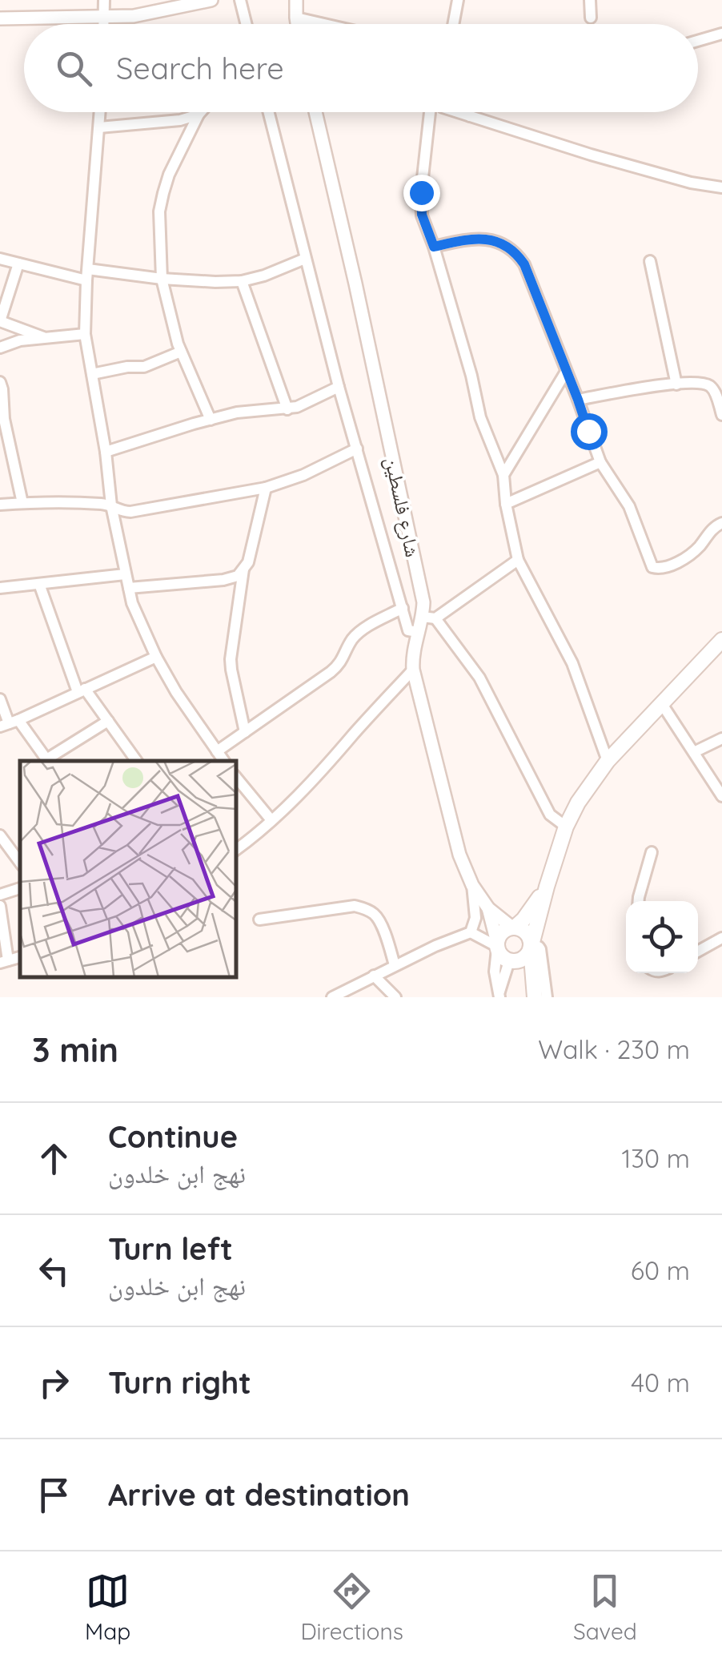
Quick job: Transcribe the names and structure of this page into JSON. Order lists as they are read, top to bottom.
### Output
{
  "streets": {
    "street": ["شارع فلسطين"]
  },
  "page": {
    "search": "Search here",
    "heading": ["3 min", "Walk · 230 m"],
    "list": [
      ["Continue", "نهج ابن خلدون", "130 m"],
      ["Turn left", "نهج ابن خلدون", "60 m"],
      ["Turn right", "40 m"],
      "Arrive at destination"
    ],
    "nav": ["Map", "Directions", "Saved"]
  }
}
